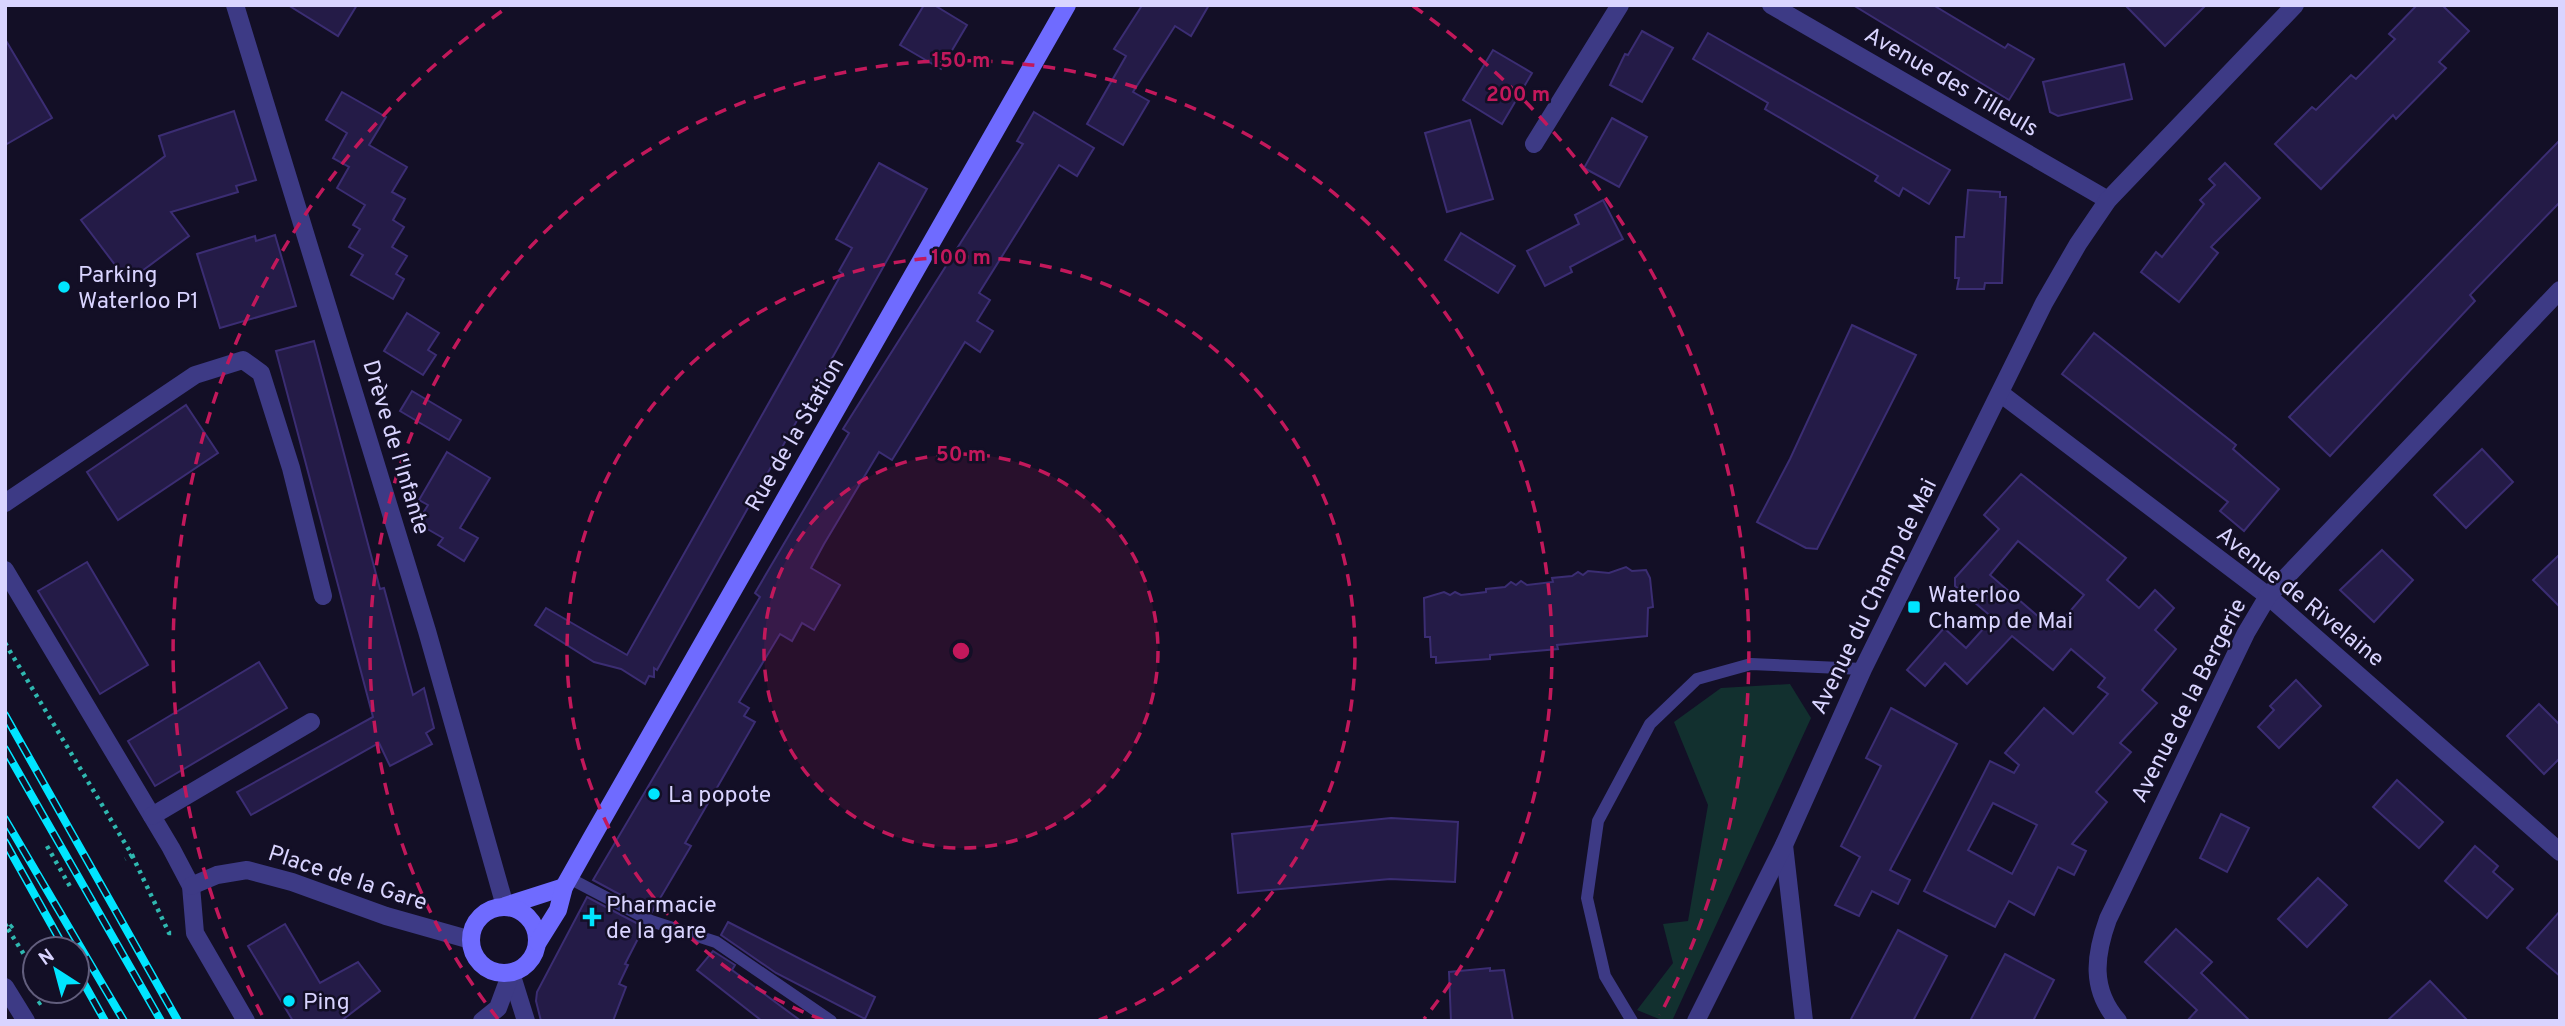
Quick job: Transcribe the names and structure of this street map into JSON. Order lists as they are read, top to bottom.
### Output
{
  "streets": {
    "street": [
      "Avenue des Tilleuls",
      "Rue de la Station",
      "Drève de l'Infante",
      "Avenue du Champ de Mai",
      "Avenue de Rivelaine",
      "Avenue de la Bergerie",
      "Place de la Gare"
    ]
  },
  "crossings": [
    ["Avenue des Tilleuls", "Avenue du Champ de Mai"],
    ["Rue de la Station", "Drève de l'Infante"],
    ["Rue de la Station", "Place de la Gare"],
    ["Drève de l'Infante", "Place de la Gare"],
    ["Avenue du Champ de Mai", "Avenue de Rivelaine"],
    ["Avenue de Rivelaine", "Avenue de la Bergerie"]
  ],
  "places": {
    "other": ["Parking Waterloo P1", "La popote", "Ping"],
    "transit": ["Waterloo Champ de Mai"],
    "health": ["Pharmacie de la gare"]
  },
  "north": "top left",
  "rings": [
    "150 m",
    "200 m",
    "100 m",
    "50 m"
  ]
}
